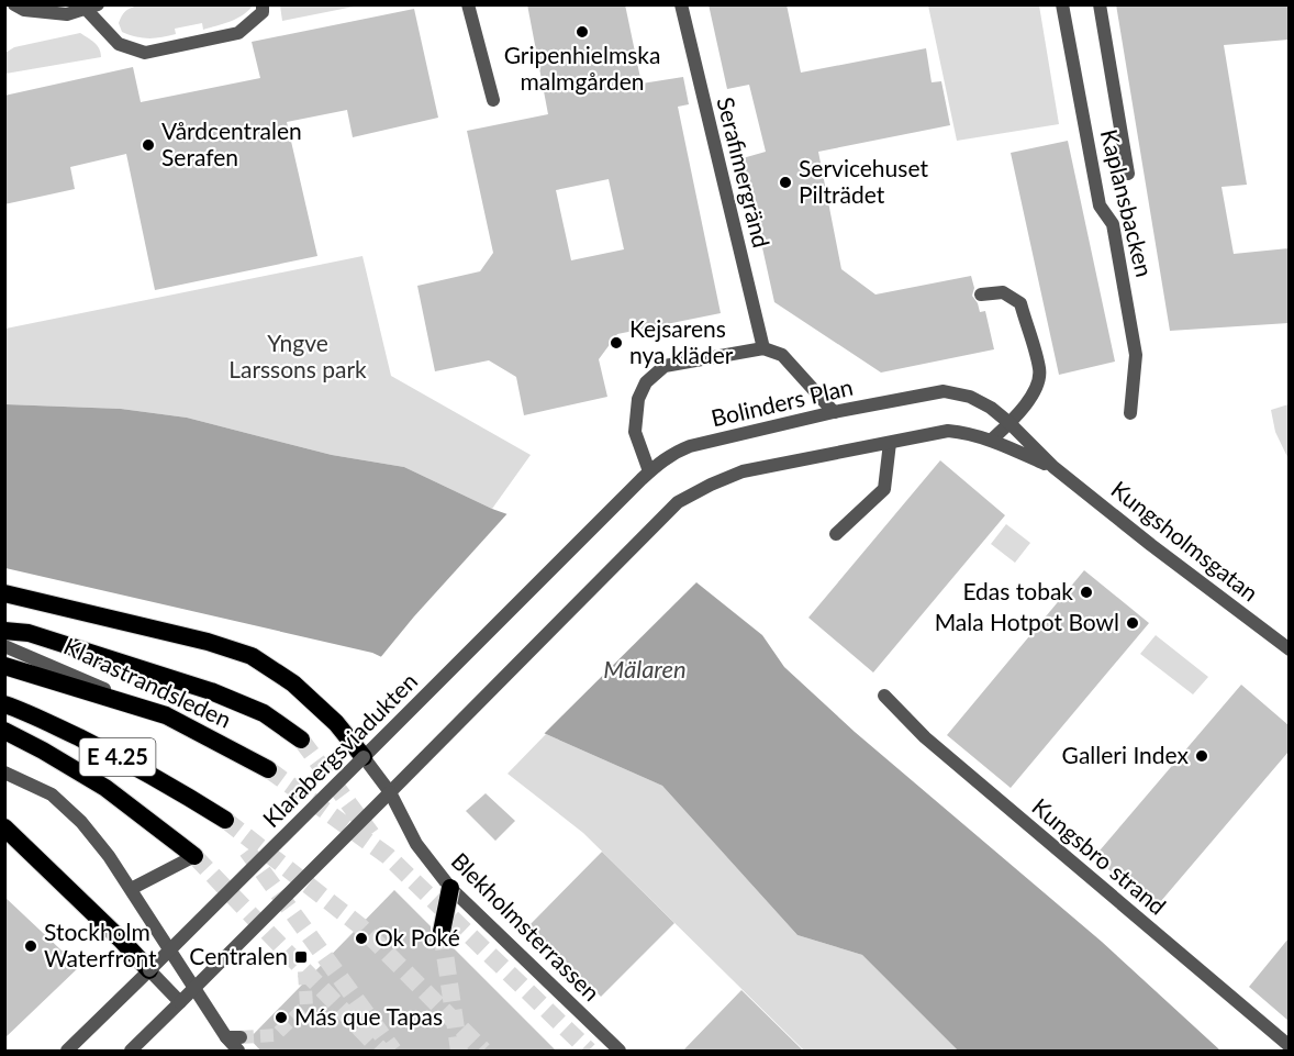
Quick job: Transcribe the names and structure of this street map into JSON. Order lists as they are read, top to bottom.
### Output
{
  "streets": {
    "highway": ["Klarastrandsleden", "E 4.25"],
    "street": [
      "Serafimergränd",
      "Kaplansbacken",
      "Bolinders Plan",
      "Kungsholmsgatan",
      "Klarabergsviadukten",
      "Kungsbro strand",
      "Blekholmsterrassen"
    ]
  },
  "crossings": [
    ["Bolinders Plan", "Kungsholmsgatan"],
    ["Bolinders Plan", "Klarabergsviadukten"],
    ["Klarastrandsleden", "E 4.25"],
    ["Klarabergsviadukten", "Blekholmsterrassen"]
  ],
  "water": ["Mälaren"],
  "parks": ["Yngve Larssons park"],
  "places": {
    "other": [
      "Gripenhielmska malmgården",
      "Vårdcentralen Serafen",
      "Servicehuset Pilträdet",
      "Kejsarens nya kläder",
      "Edas tobak",
      "Mala Hotpot Bowl",
      "Galleri Index",
      "Ok Poké",
      "Stockholm Waterfront",
      "Más que Tapas"
    ],
    "transit": ["Centralen"]
  }
}
